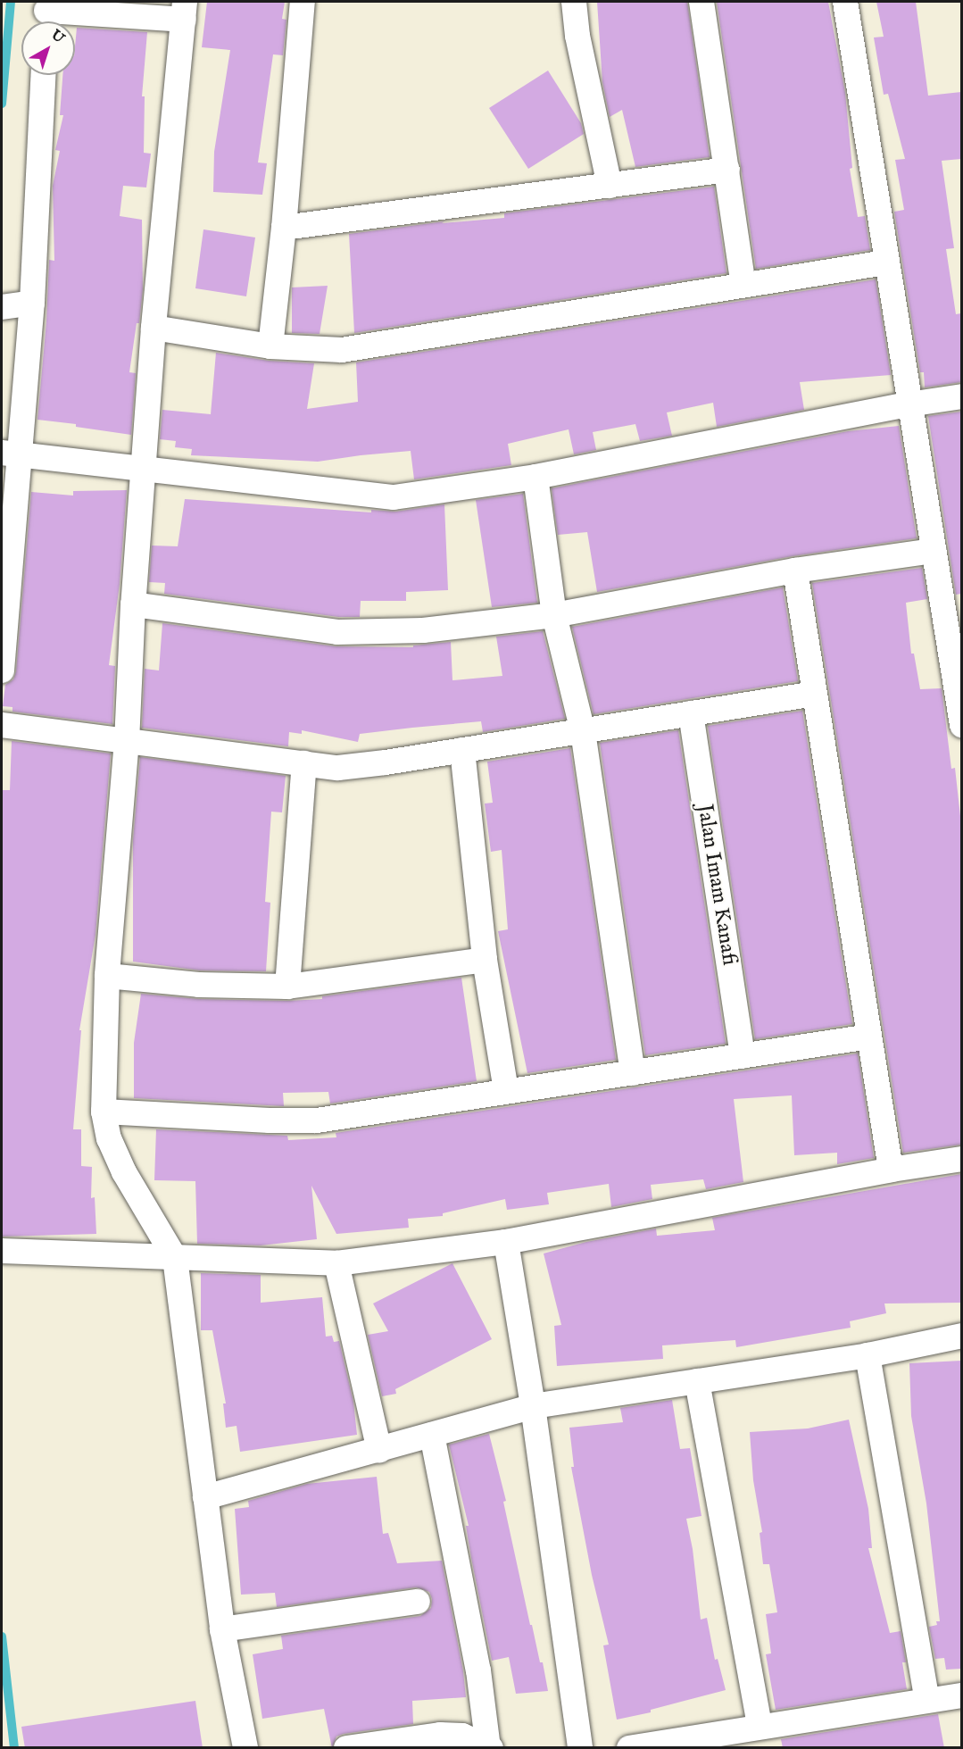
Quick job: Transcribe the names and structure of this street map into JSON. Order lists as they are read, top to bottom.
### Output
{
  "streets": {
    "street": ["Jalan Imam Kanafi"]
  },
  "north": "top right"
}
